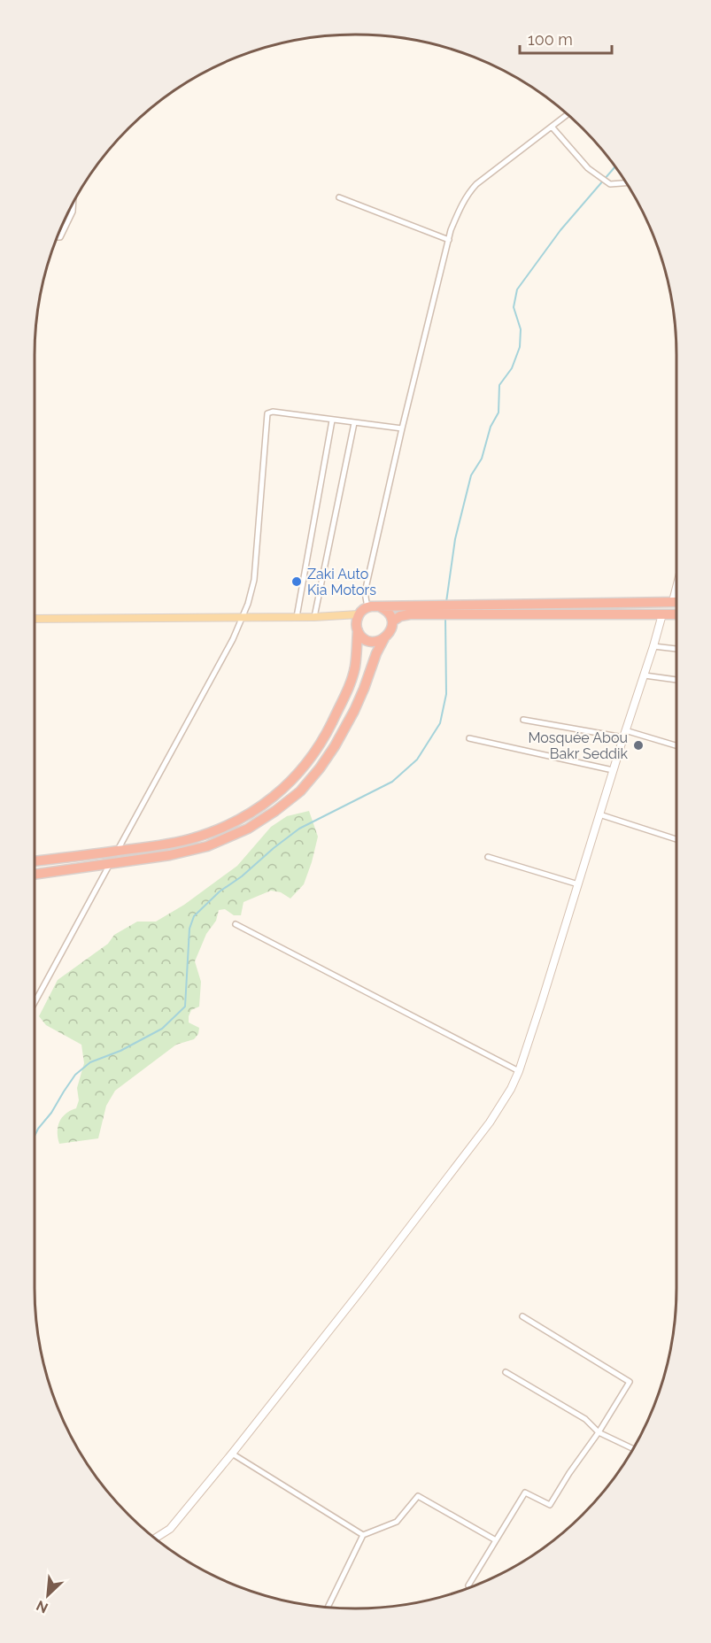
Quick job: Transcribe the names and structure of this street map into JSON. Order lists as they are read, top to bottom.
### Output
{
  "places": ["Zaki Auto Kia Motors", "Mosquée Abou Bakr Seddik"],
  "scale_bar": "100 m",
  "north": "bottom left"
}
